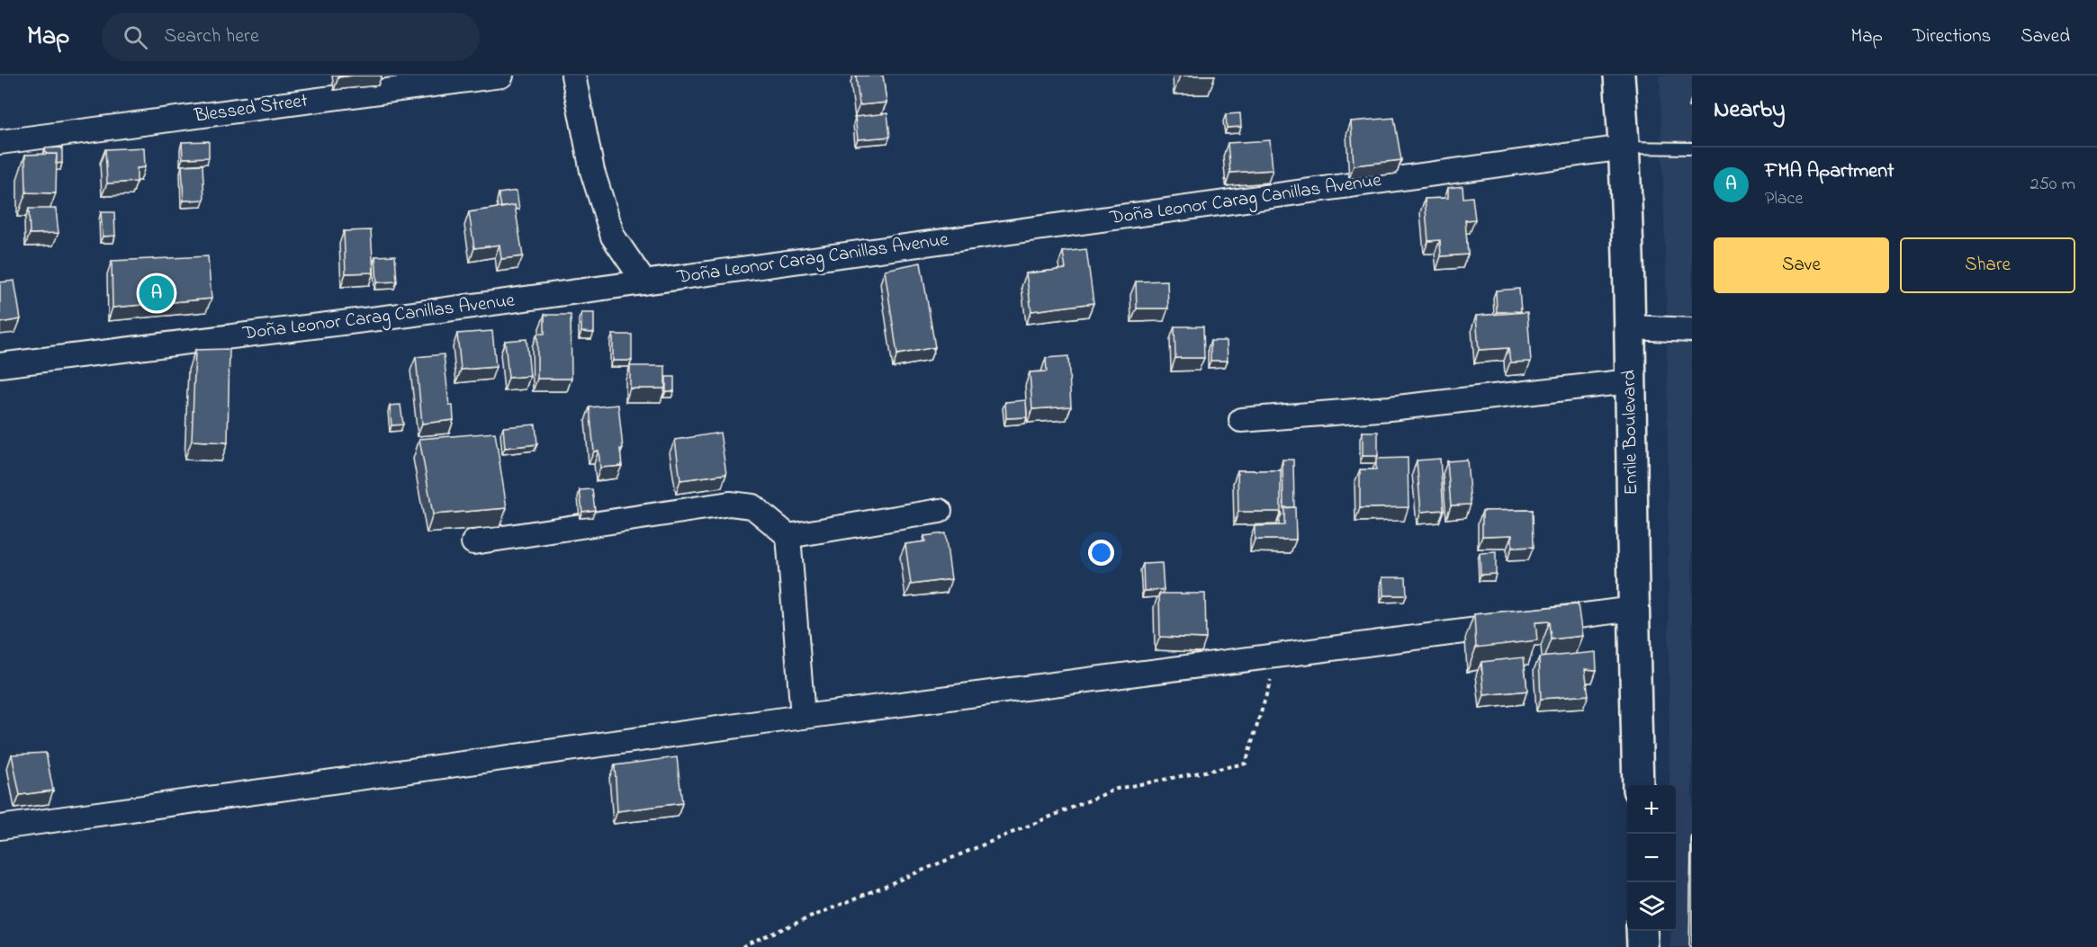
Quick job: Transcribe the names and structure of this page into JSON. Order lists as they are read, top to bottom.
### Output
{
  "streets": {
    "highway": ["Enrile Boulevard"],
    "street": ["Blessed Street", "Doña Leonor Carag Canillas Avenue"]
  },
  "crossings": [
    ["Doña Leonor Carag Canillas Avenue", "Enrile Boulevard"]
  ],
  "page": {
    "header": "Map",
    "search": "Search here",
    "nav": ["Map", "Directions", "Saved"],
    "heading": "Nearby",
    "list": [
      {
        "mark": "A",
        "name": "FMA Apartment",
        "note": "Place",
        "value": "250 m"
      }
    ],
    "buttons": ["Save", "Share"],
    "pins": "A",
    "map_buttons": ["+", "−"]
  }
}
